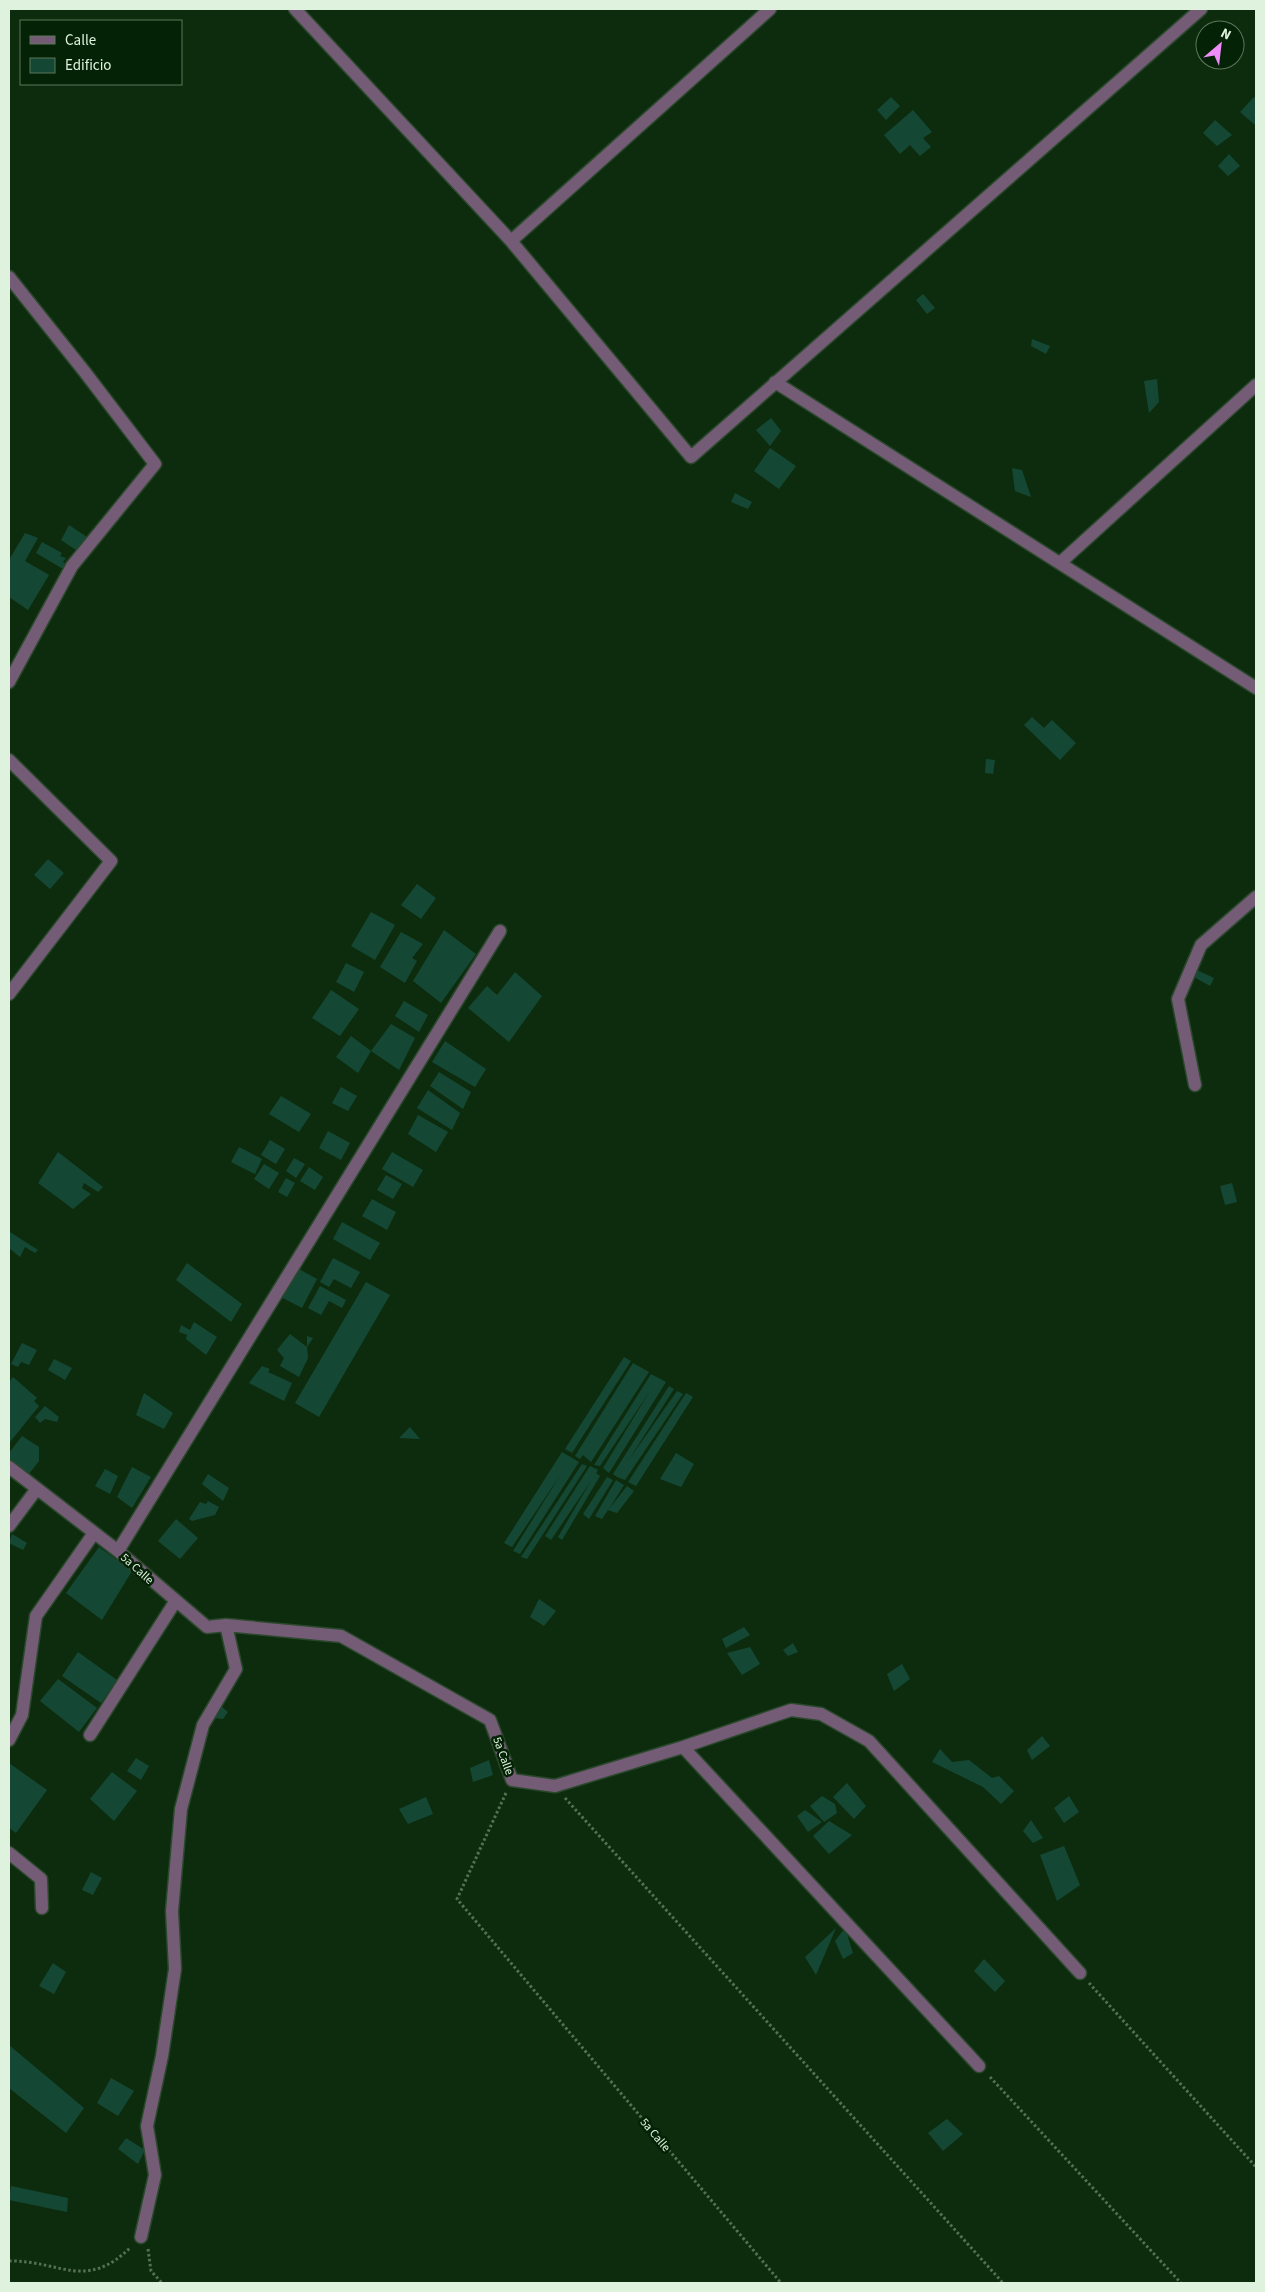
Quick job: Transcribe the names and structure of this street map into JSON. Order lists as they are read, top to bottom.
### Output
{
  "streets": {
    "street": ["5a Calle"]
  },
  "legend": ["Calle", "Edificio"],
  "north": "top right"
}
